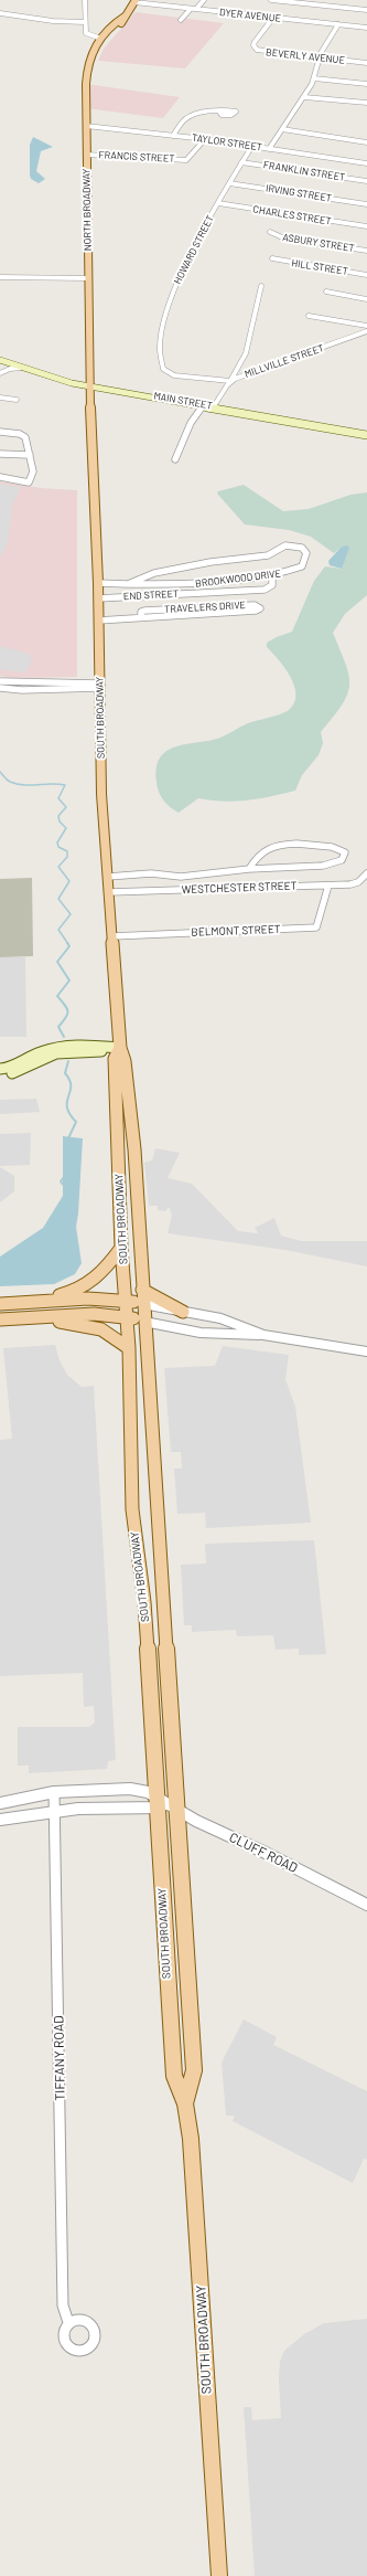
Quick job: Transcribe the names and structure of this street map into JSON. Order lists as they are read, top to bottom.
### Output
{
  "streets": {
    "main road": ["NORTH BROADWAY", "MAIN STREET", "SOUTH BROADWAY"],
    "street": [
      "DYER AVENUE",
      "BEVERLY AVENUE",
      "TAYLOR STREET",
      "FRANCIS STREET",
      "FRANKLIN STREET",
      "IRVING STREET",
      "CHARLES STREET",
      "ASBURY STREET",
      "HOWARD STREET",
      "HILL STREET",
      "MILLVILLE STREET",
      "BROOKWOOD DRIVE",
      "END STREET",
      "TRAVELERS DRIVE",
      "WESTCHESTER STREET",
      "BELMONT STREET",
      "CLUFF ROAD",
      "TIFFANY ROAD"
    ]
  },
  "crossings": [
    ["DYER AVENUE", "BEVERLY AVENUE"],
    ["DYER AVENUE", "NORTH BROADWAY"],
    ["TAYLOR STREET", "FRANCIS STREET"],
    ["TAYLOR STREET", "NORTH BROADWAY"],
    ["TAYLOR STREET", "HOWARD STREET"],
    ["FRANCIS STREET", "NORTH BROADWAY"],
    ["FRANKLIN STREET", "HOWARD STREET"],
    ["IRVING STREET", "HOWARD STREET"],
    ["NORTH BROADWAY", "MAIN STREET"],
    ["NORTH BROADWAY", "SOUTH BROADWAY"],
    ["CHARLES STREET", "HOWARD STREET"],
    ["HOWARD STREET", "MILLVILLE STREET"],
    ["MILLVILLE STREET", "MAIN STREET"],
    ["MAIN STREET", "SOUTH BROADWAY"],
    ["BROOKWOOD DRIVE", "END STREET"],
    ["BROOKWOOD DRIVE", "SOUTH BROADWAY"],
    ["END STREET", "SOUTH BROADWAY"],
    ["TRAVELERS DRIVE", "SOUTH BROADWAY"],
    ["SOUTH BROADWAY", "WESTCHESTER STREET"],
    ["SOUTH BROADWAY", "BELMONT STREET"],
    ["SOUTH BROADWAY", "CLUFF ROAD"],
    ["WESTCHESTER STREET", "BELMONT STREET"]
  ]
}
